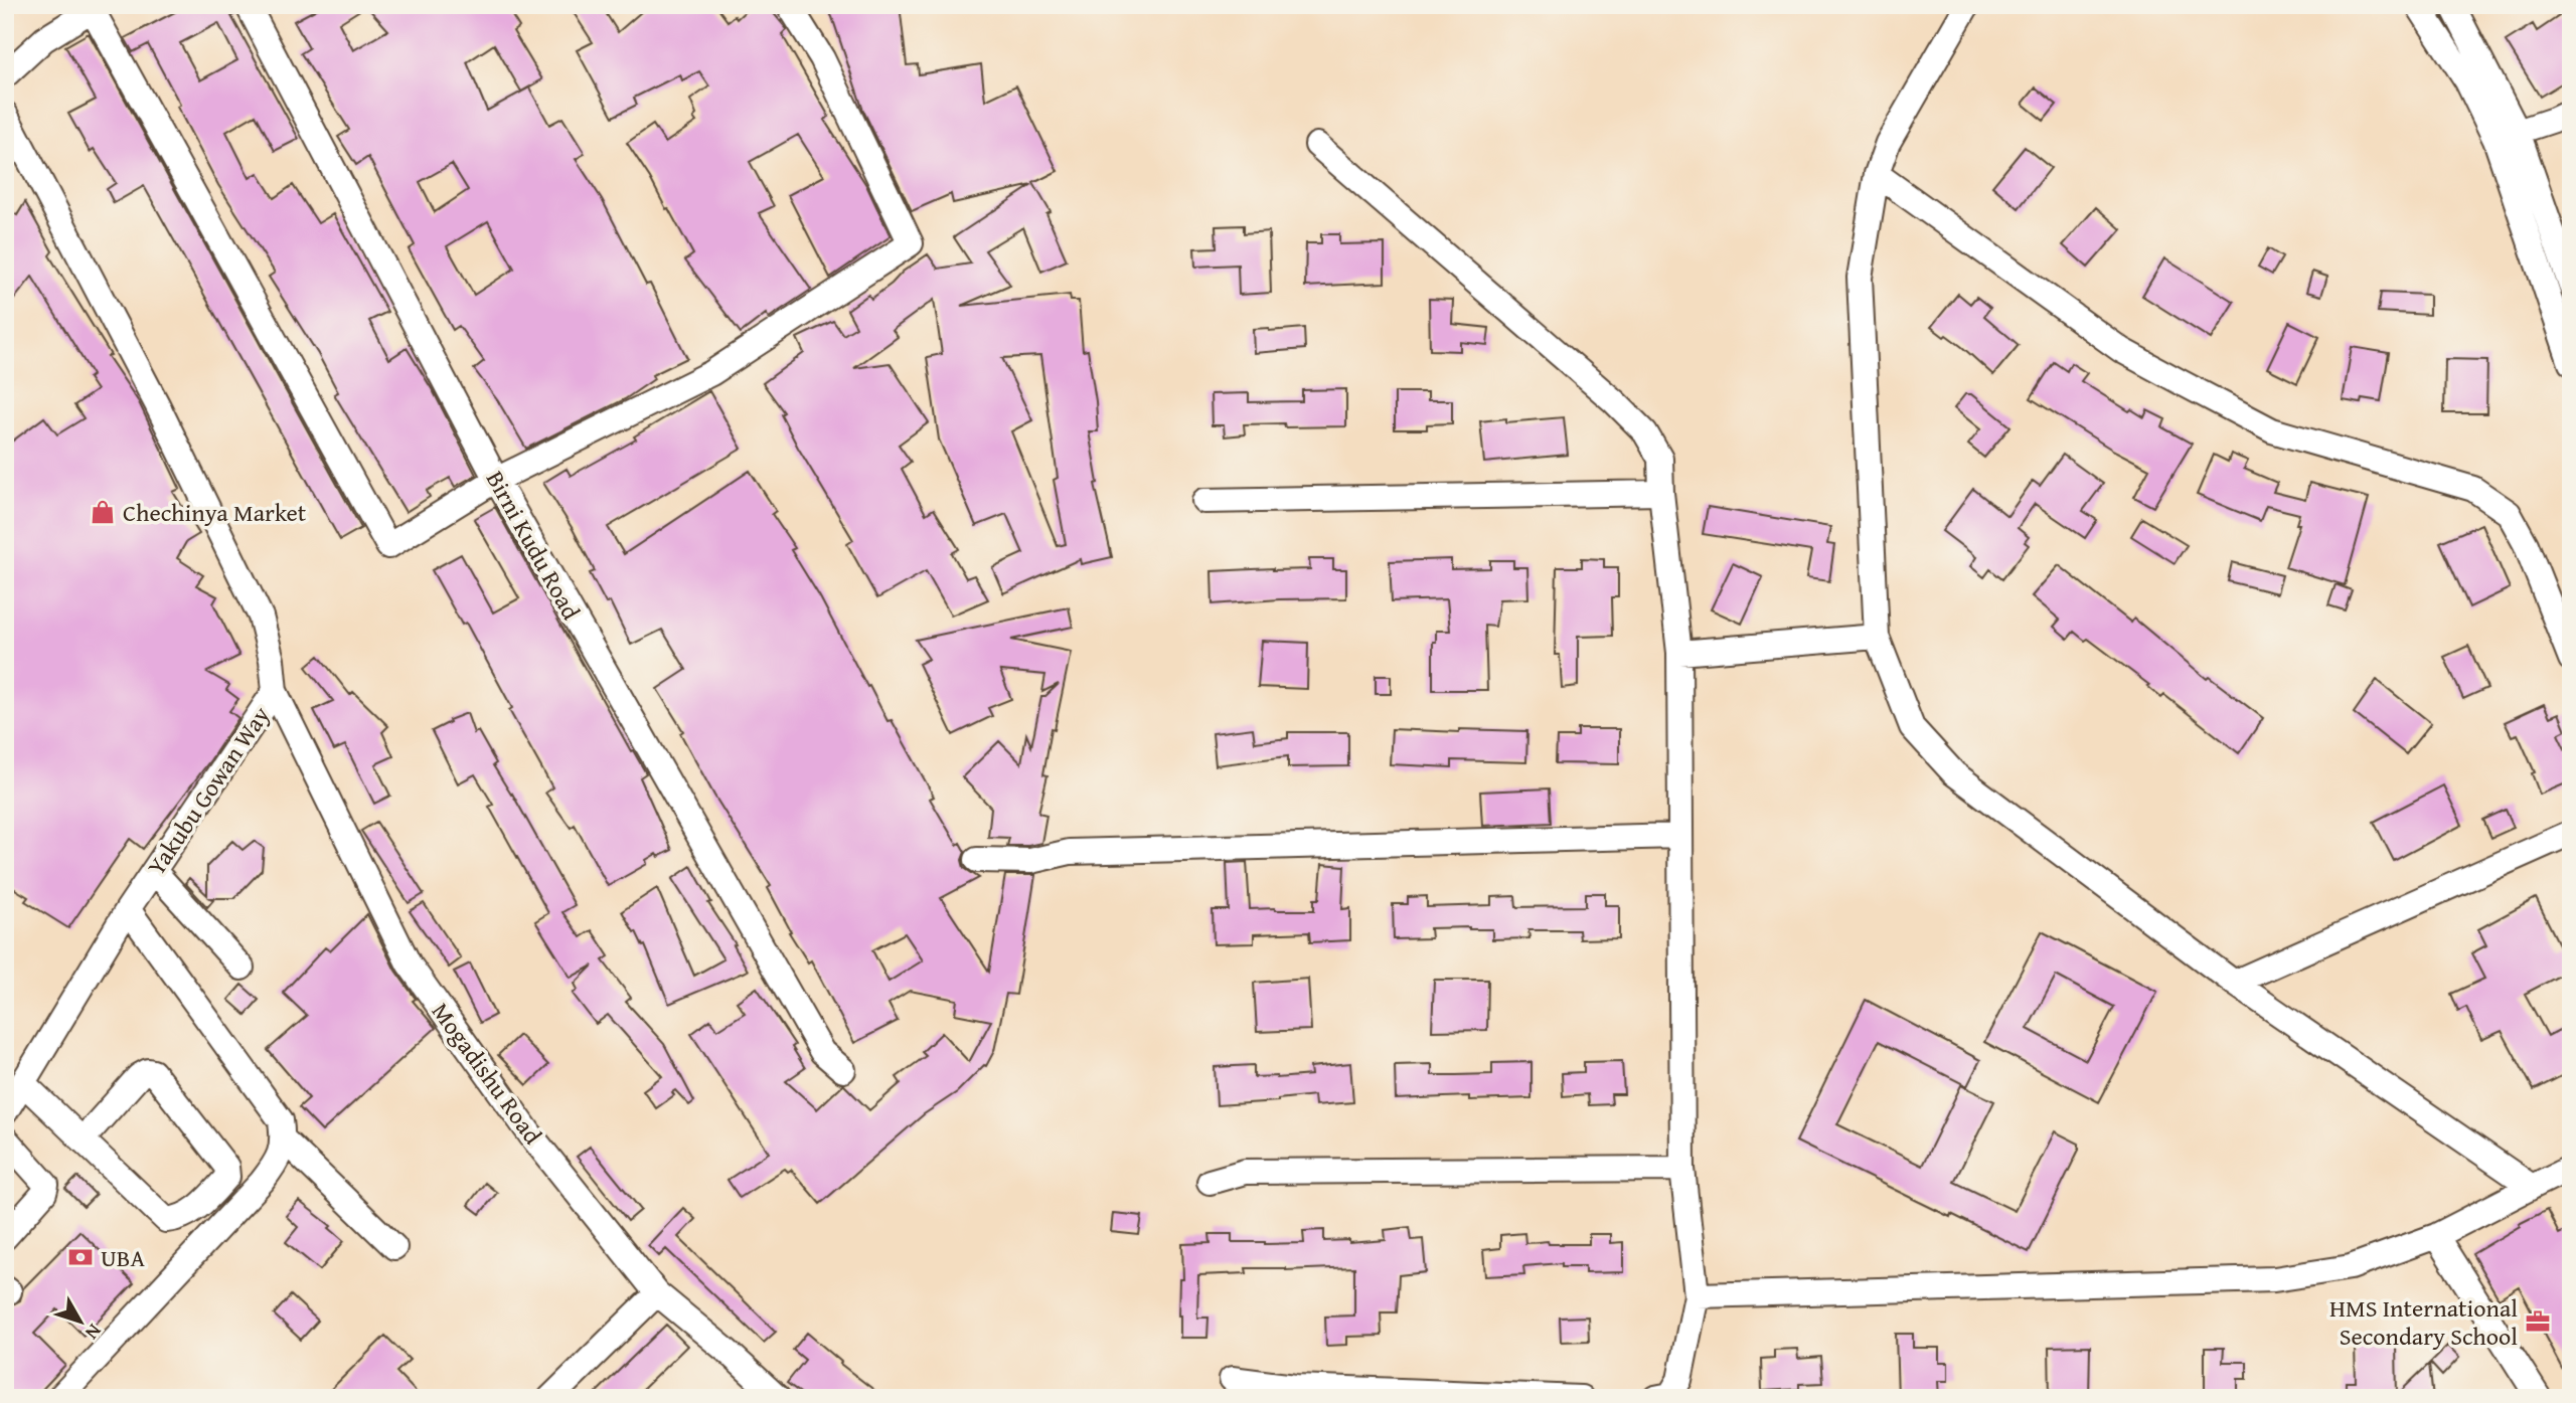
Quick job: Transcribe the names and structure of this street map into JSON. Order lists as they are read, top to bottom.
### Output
{
  "streets": {
    "street": ["Birni Kudu Road", "Yakubu Gowan Way", "Mogadishu Road"]
  },
  "crossings": [
    ["Yakubu Gowan Way", "Mogadishu Road"]
  ],
  "places": {
    "shop": ["Chechinya Market"],
    "bank": ["UBA"],
    "office": ["HMS International Secondary School"]
  },
  "north": "bottom right"
}
